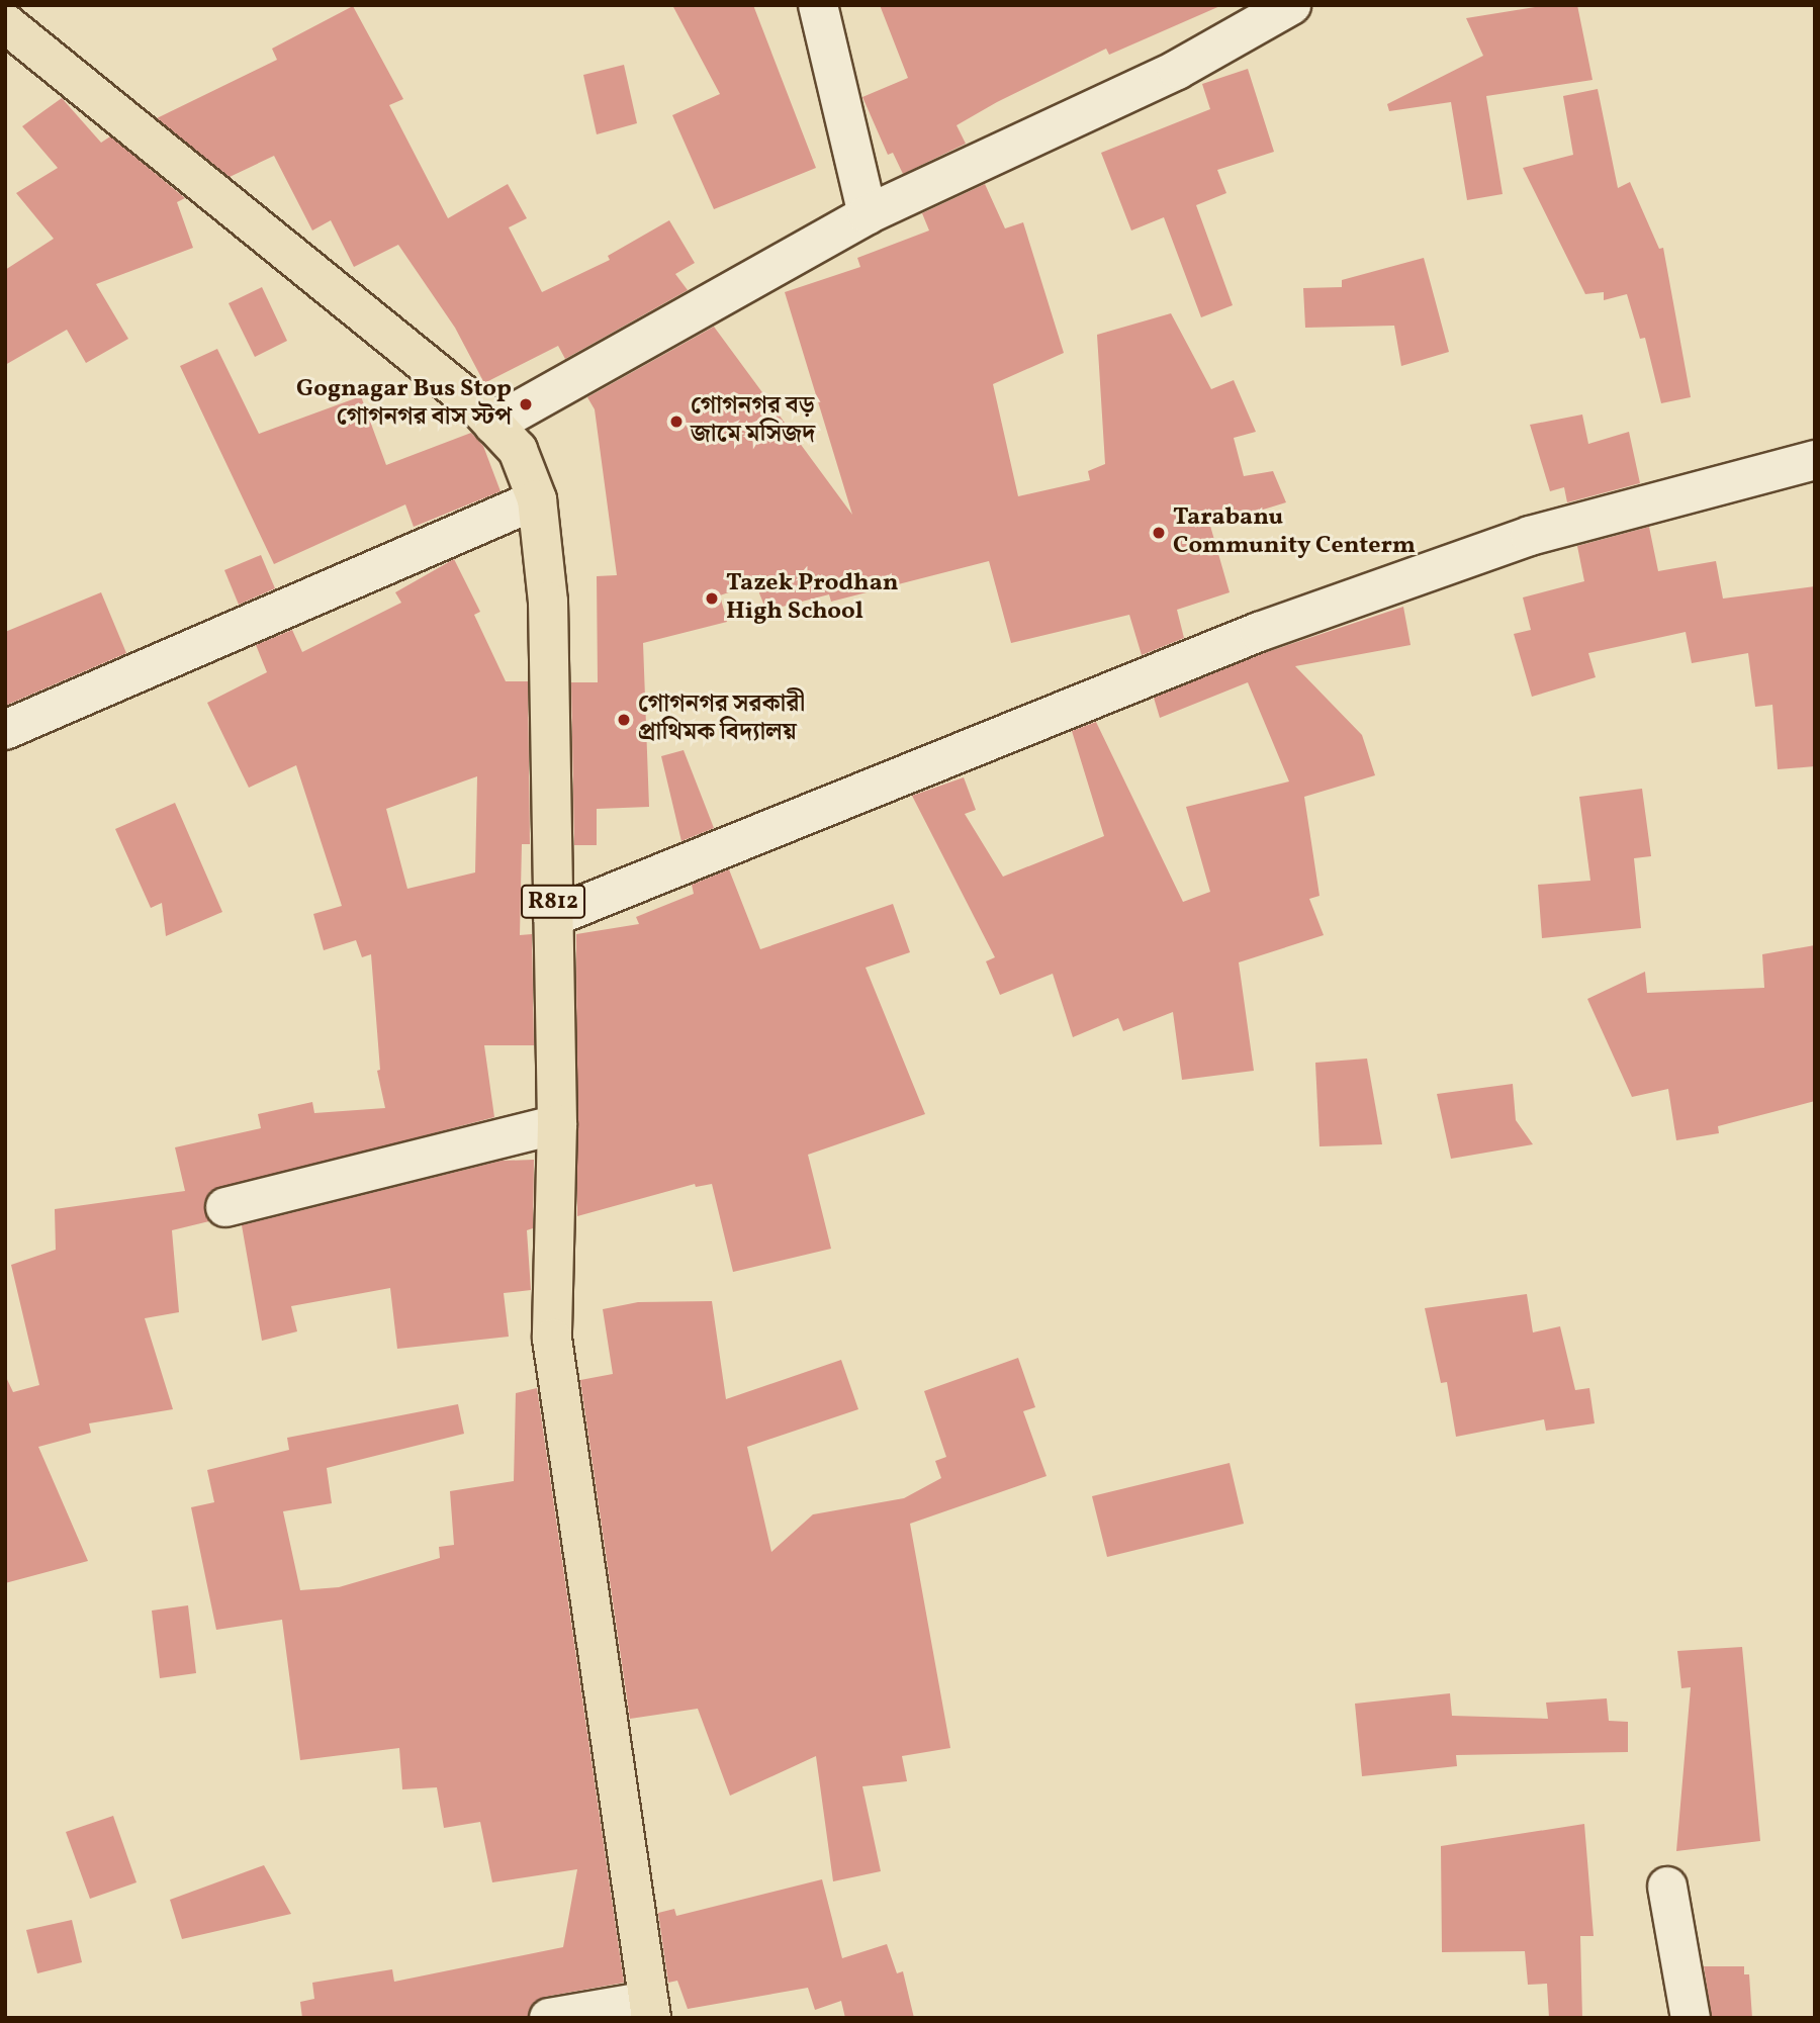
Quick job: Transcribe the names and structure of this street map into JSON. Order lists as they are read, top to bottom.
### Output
{
  "streets": {
    "main road": ["R812"]
  },
  "places": [
    "Gognagar Bus Stop গোগনগর বাস স্টপ",
    "গোগনগর বড় জামে মসিজদ",
    "Tarabanu Community Centerm",
    "Tazek Prodhan High School",
    "গোগনগর সরকারী প্রাথিমক বিদ্যালয়"
  ]
}
